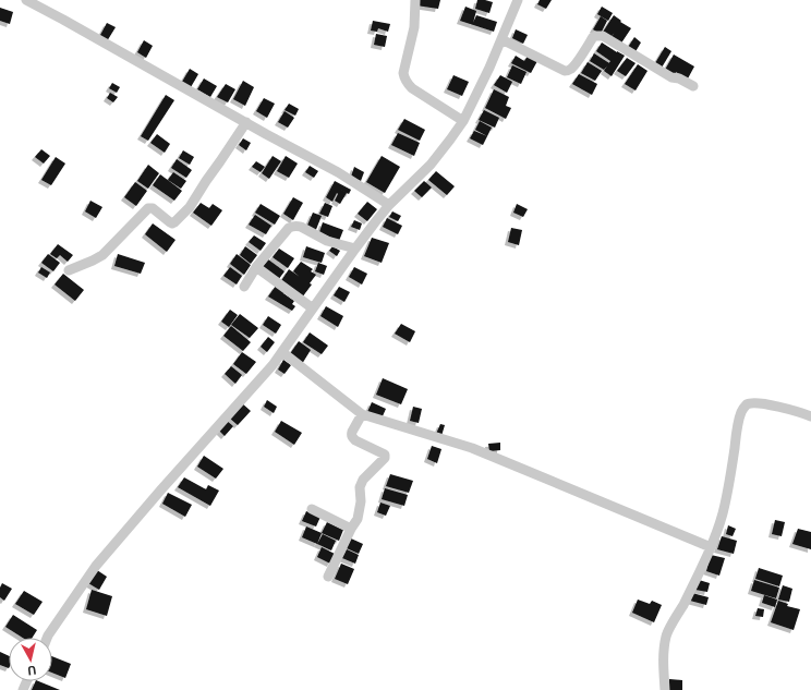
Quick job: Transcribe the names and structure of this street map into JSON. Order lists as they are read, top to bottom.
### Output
{
  "north": "bottom"
}
